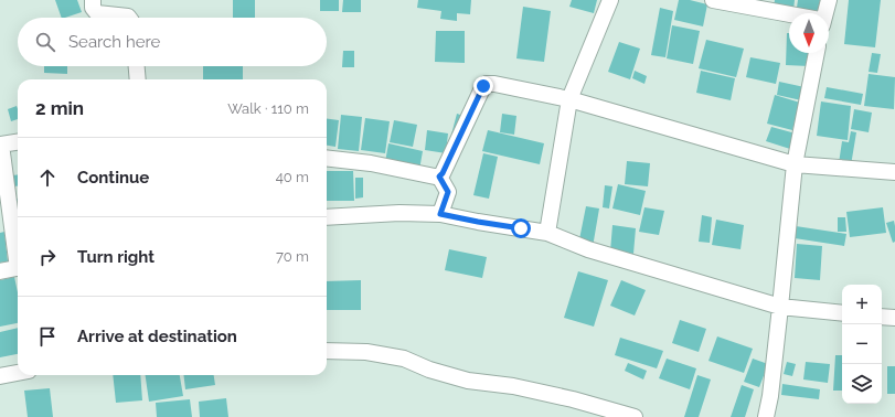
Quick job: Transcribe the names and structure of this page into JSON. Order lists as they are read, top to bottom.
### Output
{
  "north": "bottom",
  "page": {
    "search": "Search here",
    "heading": ["2 min", "Walk · 110 m"],
    "list": [
      ["Continue", "40 m"],
      ["Turn right", "70 m"],
      "Arrive at destination"
    ],
    "map_buttons": ["+", "−"]
  }
}
